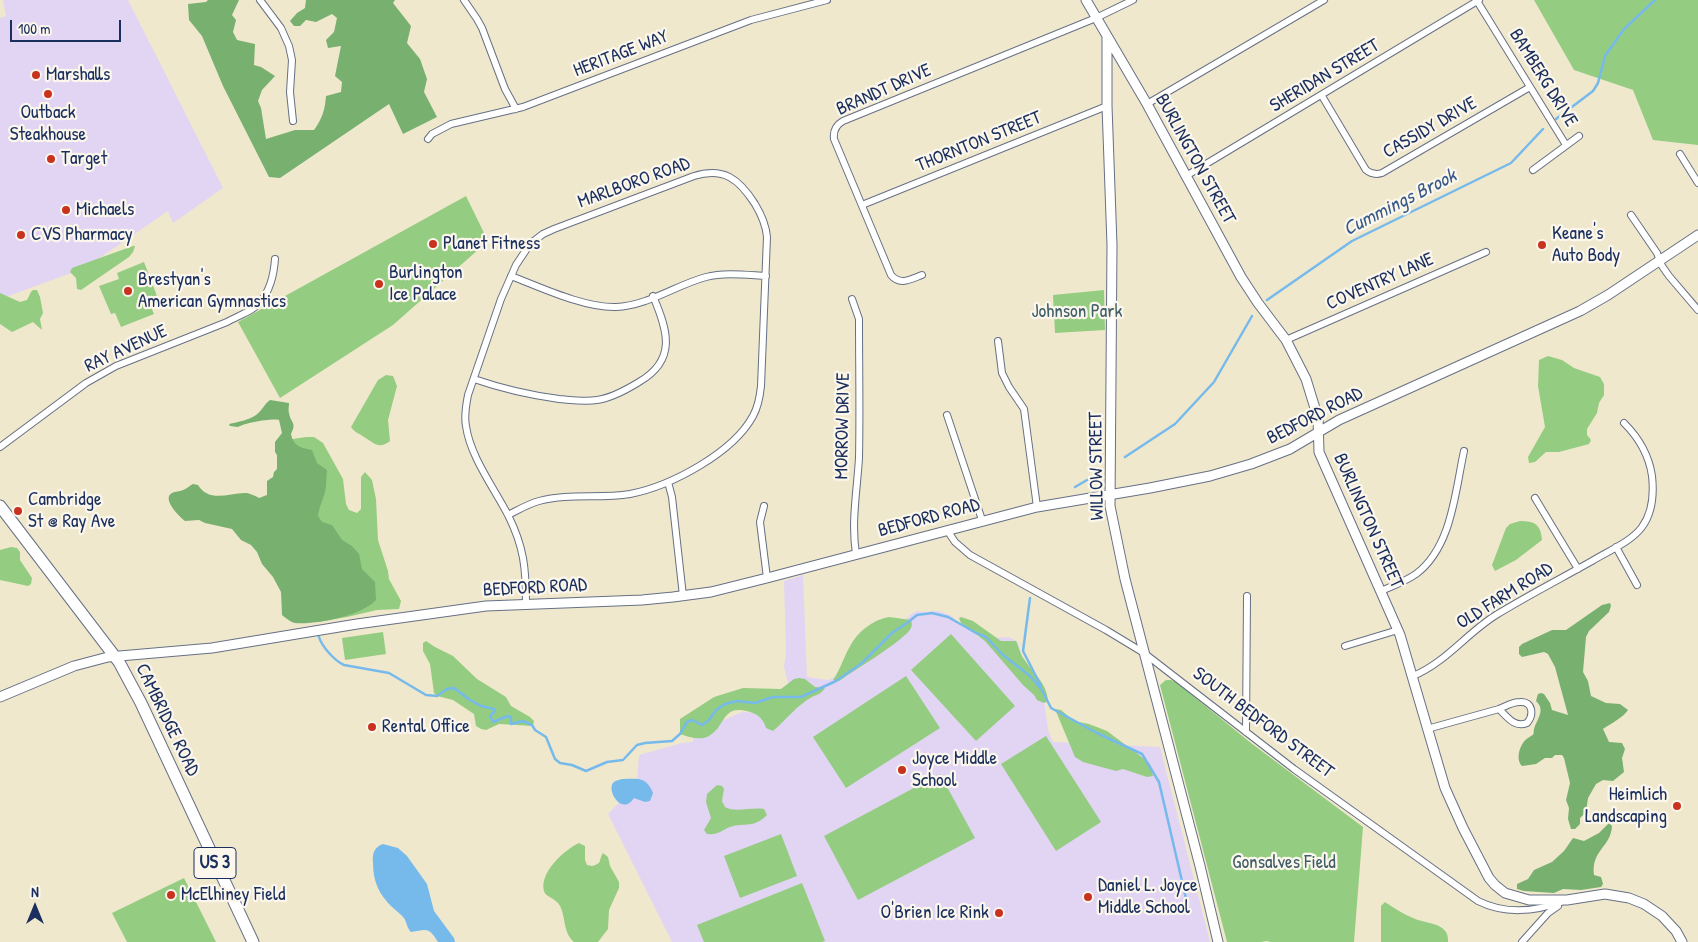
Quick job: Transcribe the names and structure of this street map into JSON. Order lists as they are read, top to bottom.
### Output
{
  "streets": {
    "highway": ["CAMBRIDGE ROAD", "US 3"],
    "street": [
      "HERITAGE WAY",
      "SHERIDAN STREET",
      "BAMBERG DRIVE",
      "BRANDT DRIVE",
      "CASSIDY DRIVE",
      "THORNTON STREET",
      "BURLINGTON STREET",
      "MARLBORO ROAD",
      "COVENTRY LANE",
      "RAY AVENUE",
      "BEDFORD ROAD",
      "MORROW DRIVE",
      "WILLOW STREET",
      "OLD FARM ROAD",
      "SOUTH BEDFORD STREET"
    ]
  },
  "crossings": [
    ["SHERIDAN STREET", "BAMBERG DRIVE"],
    ["SHERIDAN STREET", "CASSIDY DRIVE"],
    ["SHERIDAN STREET", "BURLINGTON STREET"],
    ["BAMBERG DRIVE", "CASSIDY DRIVE"],
    ["BRANDT DRIVE", "THORNTON STREET"],
    ["BRANDT DRIVE", "BURLINGTON STREET"],
    ["THORNTON STREET", "WILLOW STREET"],
    ["BURLINGTON STREET", "COVENTRY LANE"],
    ["BURLINGTON STREET", "BEDFORD ROAD"],
    ["BURLINGTON STREET", "WILLOW STREET"],
    ["BURLINGTON STREET", "OLD FARM ROAD"],
    ["BURLINGTON STREET", "SOUTH BEDFORD STREET"],
    ["MARLBORO ROAD", "BEDFORD ROAD"],
    ["BEDFORD ROAD", "MORROW DRIVE"],
    ["BEDFORD ROAD", "WILLOW STREET"],
    ["BEDFORD ROAD", "CAMBRIDGE ROAD"],
    ["BEDFORD ROAD", "SOUTH BEDFORD STREET"],
    ["WILLOW STREET", "SOUTH BEDFORD STREET"]
  ],
  "water": ["Cummings Brook"],
  "parks": ["Johnson Park", "Gonsalves Field"],
  "places": [
    "Marshalls",
    "Outback Steakhouse",
    "Target",
    "Michaels",
    "CVS Pharmacy",
    "Planet Fitness",
    "Keane's Auto Body",
    "Burlington Ice Palace",
    "Brestyan's American Gymnastics",
    "Cambridge St @ Ray Ave",
    "Rental Office",
    "Joyce Middle School",
    "Heimlich Landscaping",
    "McElhiney Field",
    "Daniel L. Joyce Middle School",
    "O'Brien Ice Rink"
  ],
  "scale_bar": "100 m",
  "north": "top"
}
